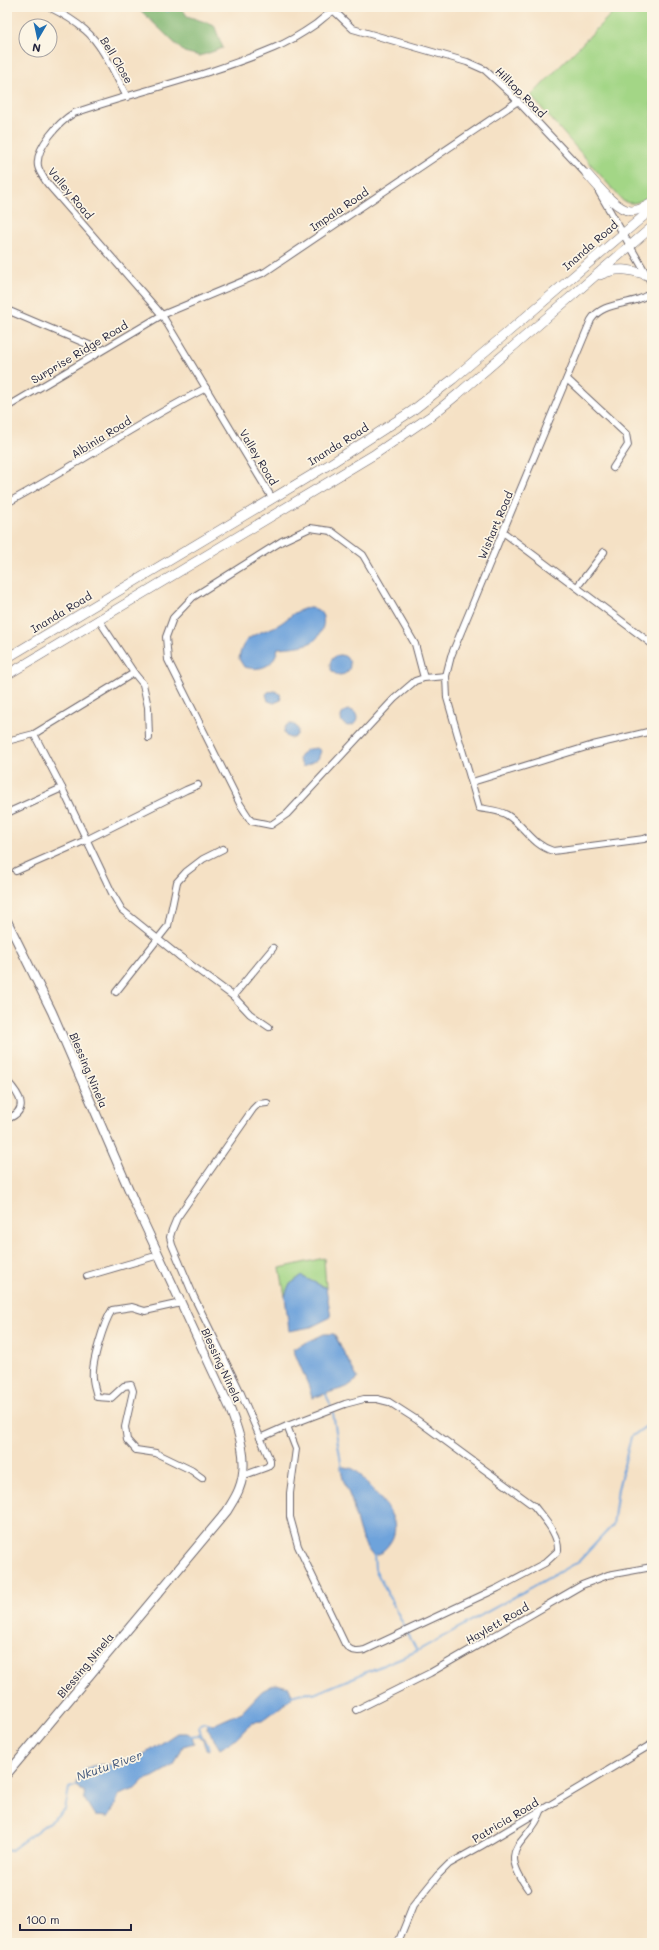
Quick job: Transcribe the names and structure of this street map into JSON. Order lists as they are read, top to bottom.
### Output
{
  "streets": {
    "main road": ["Inanda Road"],
    "street": [
      "Bell Close",
      "Hilltop Road",
      "Valley Road",
      "Impala Road",
      "Surprise Ridge Road",
      "Albinia Road",
      "Wishart Road",
      "Blessing Ninela",
      "Haylett Road",
      "Patricia Road"
    ]
  },
  "crossings": [
    ["Bell Close", "Valley Road"],
    ["Hilltop Road", "Valley Road"],
    ["Hilltop Road", "Impala Road"],
    ["Hilltop Road", "Inanda Road"],
    ["Valley Road", "Impala Road"],
    ["Valley Road", "Inanda Road"],
    ["Valley Road", "Surprise Ridge Road"],
    ["Valley Road", "Albinia Road"],
    ["Impala Road", "Surprise Ridge Road"]
  ],
  "water": ["Nkutu River"],
  "scale_bar": "100 m",
  "north": "bottom"
}
